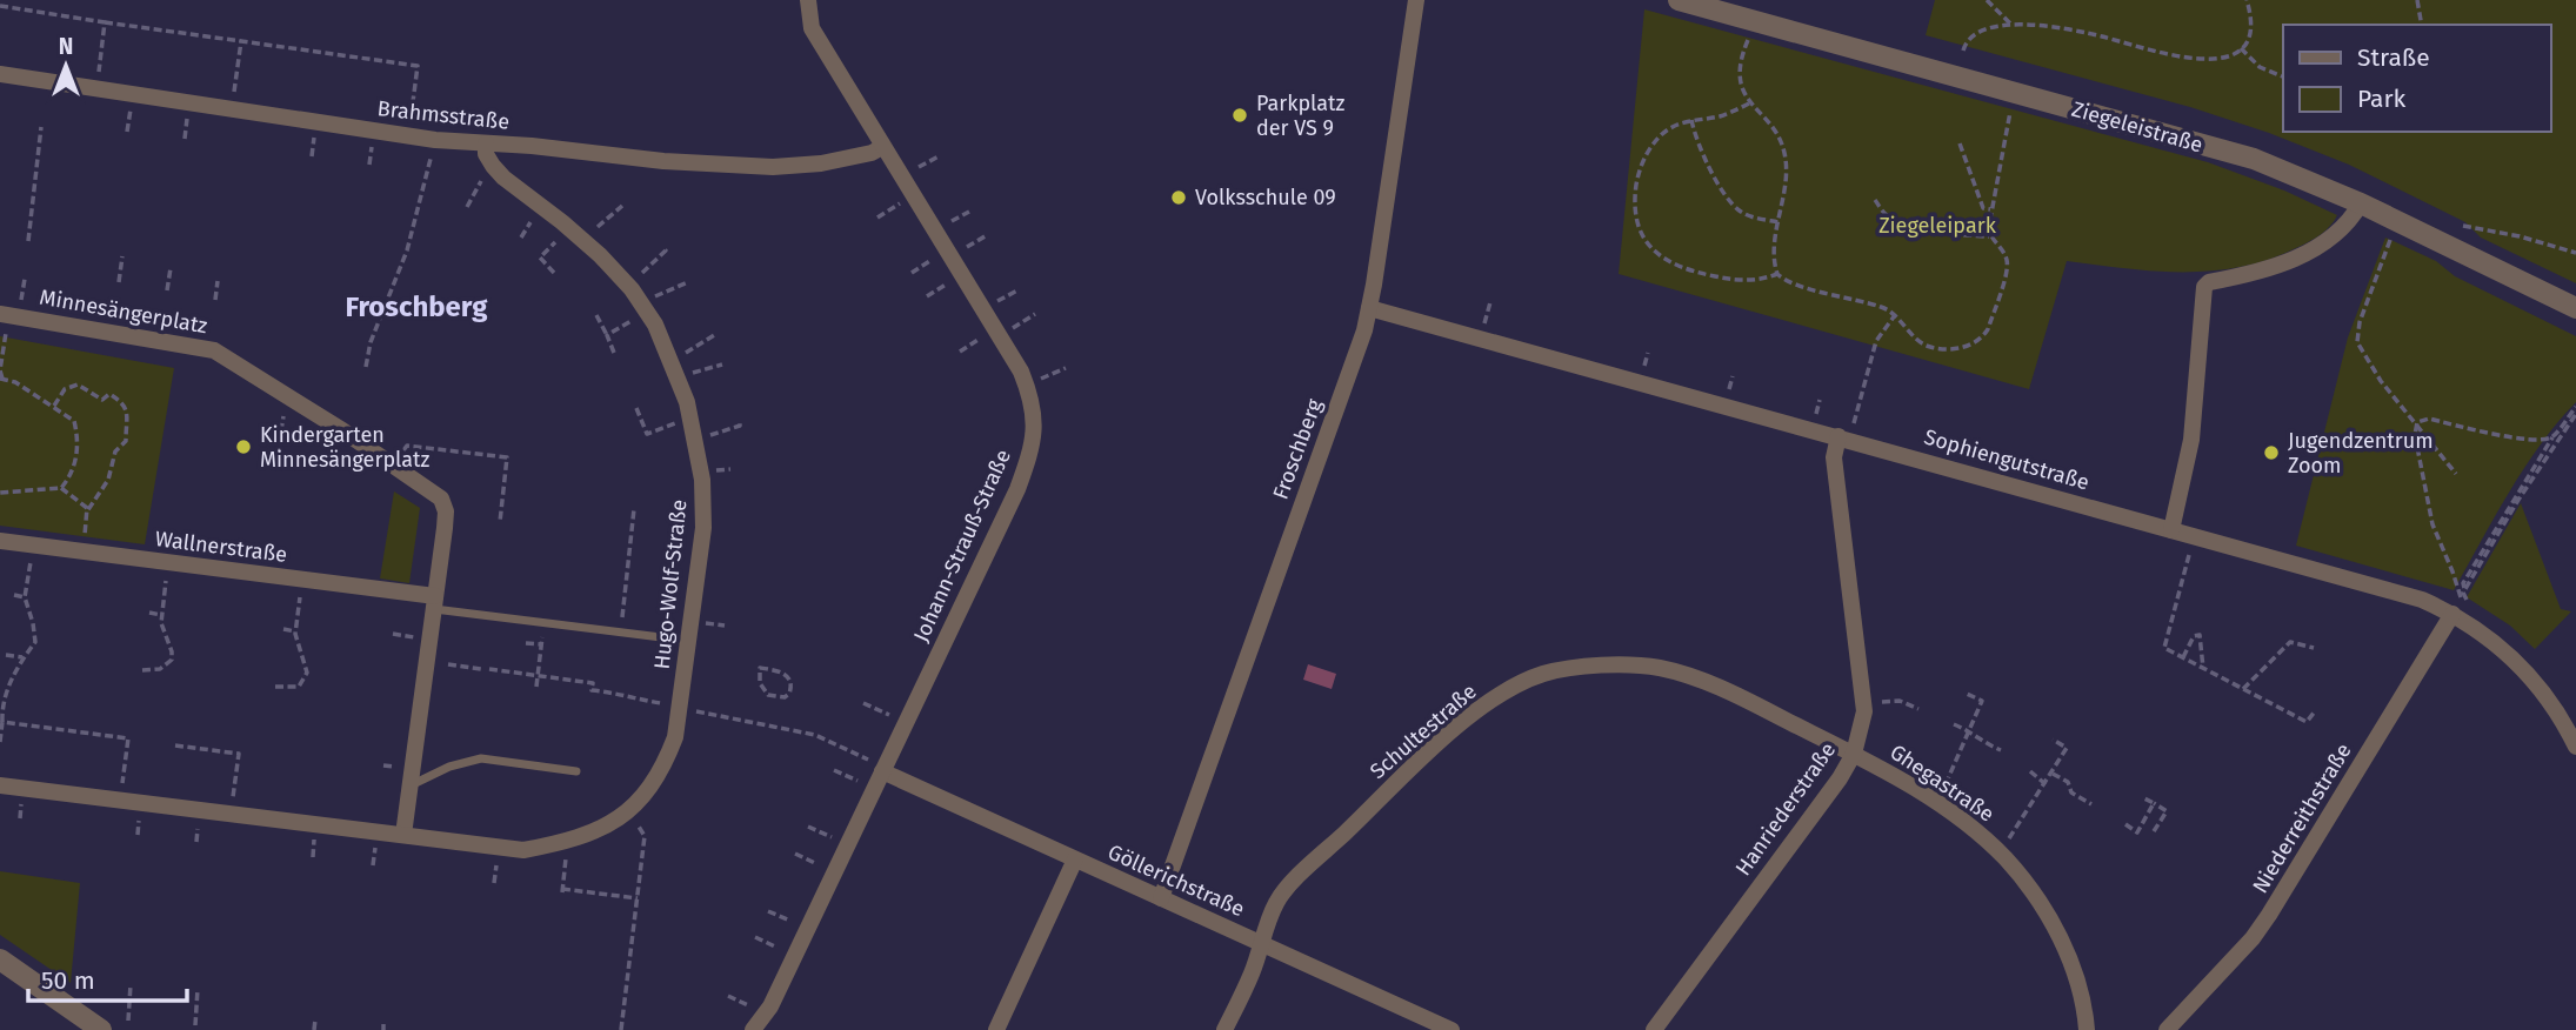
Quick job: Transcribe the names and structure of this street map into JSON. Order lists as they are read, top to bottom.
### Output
{
  "streets": {
    "street": [
      "Brahmsstraße",
      "Ziegeleistraße",
      "Minnesängerplatz",
      "Froschberg",
      "Sophiengutstraße",
      "Johann-Strauß-Straße",
      "Wallnerstraße",
      "Hugo-Wolf-Straße",
      "Schultestraße",
      "Ghegastraße",
      "Hanriederstraße",
      "Niederreithstraße",
      "Göllerichstraße"
    ]
  },
  "crossings": [
    ["Brahmsstraße", "Johann-Strauß-Straße"],
    ["Brahmsstraße", "Hugo-Wolf-Straße"],
    ["Minnesängerplatz", "Wallnerstraße"],
    ["Froschberg", "Sophiengutstraße"],
    ["Froschberg", "Göllerichstraße"],
    ["Sophiengutstraße", "Hanriederstraße"],
    ["Sophiengutstraße", "Niederreithstraße"],
    ["Johann-Strauß-Straße", "Göllerichstraße"],
    ["Schultestraße", "Ghegastraße"],
    ["Schultestraße", "Hanriederstraße"],
    ["Schultestraße", "Göllerichstraße"],
    ["Ghegastraße", "Hanriederstraße"]
  ],
  "districts": ["Froschberg"],
  "parks": ["Ziegeleipark"],
  "places": [
    "Parkplatz der VS 9",
    "Volksschule 09",
    "Kindergarten Minnesängerplatz",
    "Jugendzentrum Zoom"
  ],
  "legend": ["Straße", "Park"],
  "scale_bar": "50 m",
  "north": "top"
}
